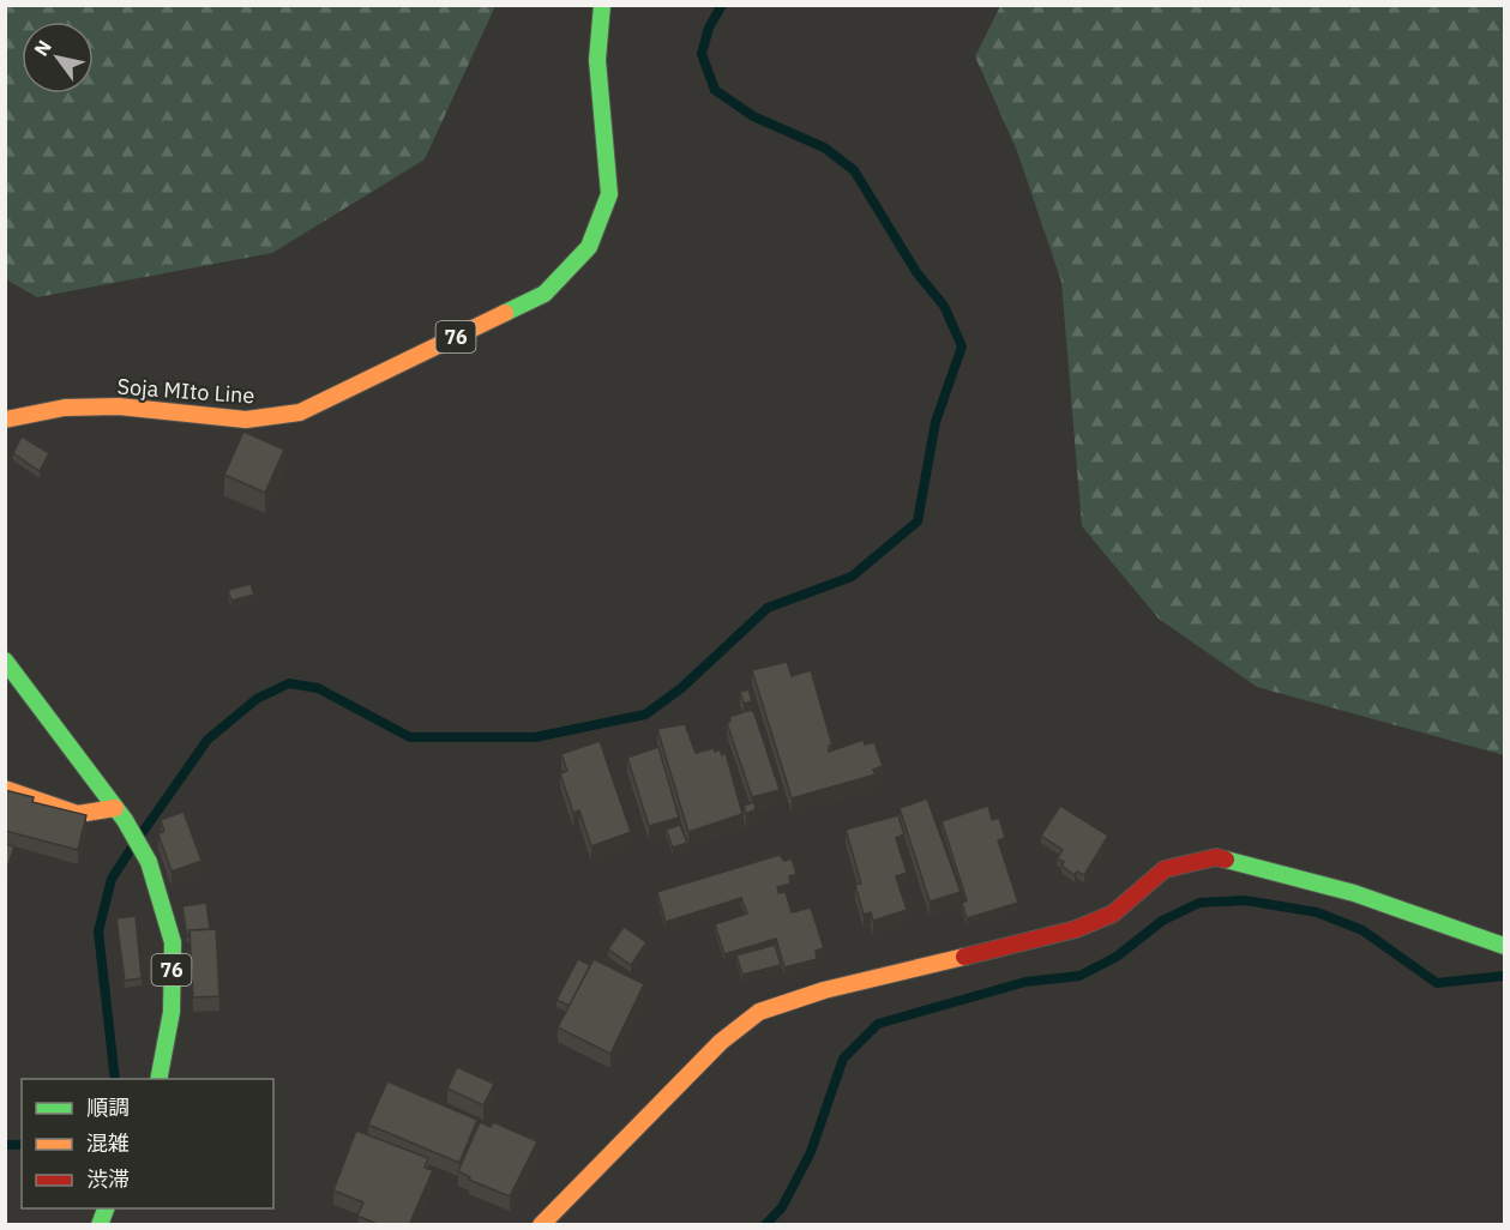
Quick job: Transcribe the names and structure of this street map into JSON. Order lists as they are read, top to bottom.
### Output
{
  "streets": {
    "main road": ["76", "Soja MIto Line"]
  },
  "legend": ["順調", "混雑", "渋滞"],
  "north": "top left"
}
